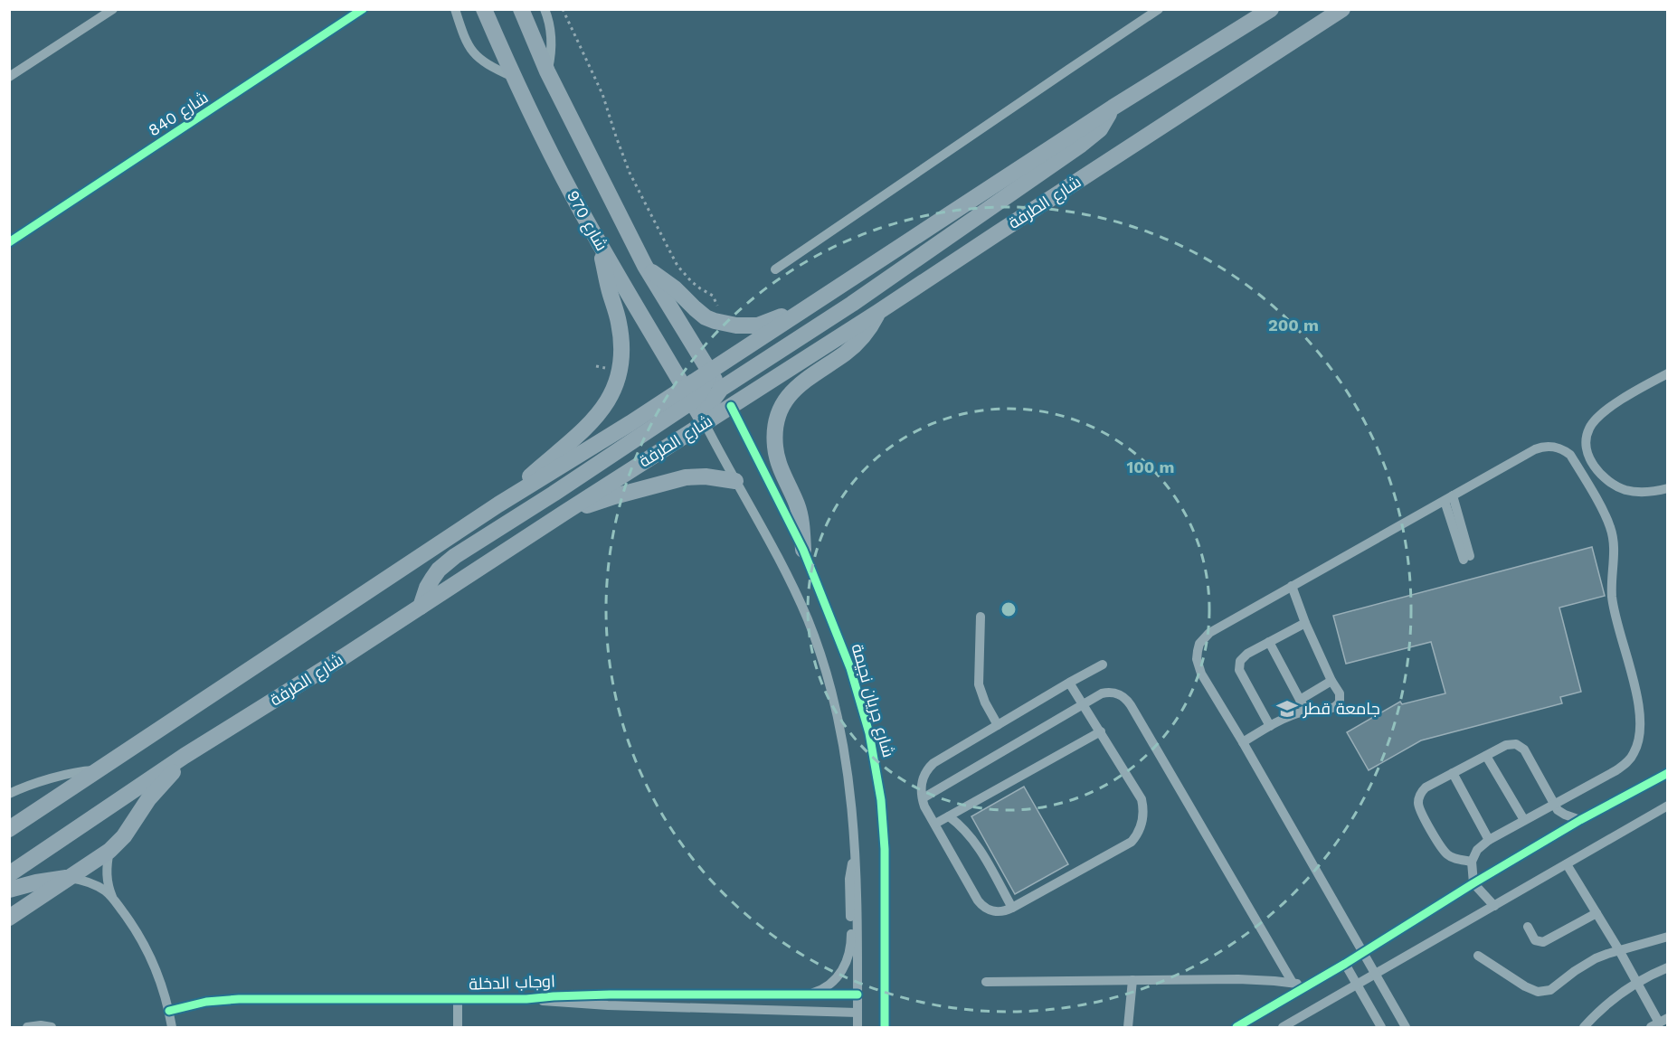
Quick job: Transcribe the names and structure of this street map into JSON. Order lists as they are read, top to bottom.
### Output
{
  "streets": {
    "main road": ["شارع الطرفة", "شارع 970"],
    "street": ["شارع 840", "شارع جريان نجيمة", "اوجاب الدخلة"]
  },
  "crossings": [
    ["شارع الطرفة", "شارع 970"],
    ["شارع الطرفة", "شارع جريان نجيمة"],
    ["شارع 970", "شارع جريان نجيمة"]
  ],
  "places": {
    "school or university": ["جامعة قطر"]
  },
  "rings": ["200 m", "100 m"]
}
